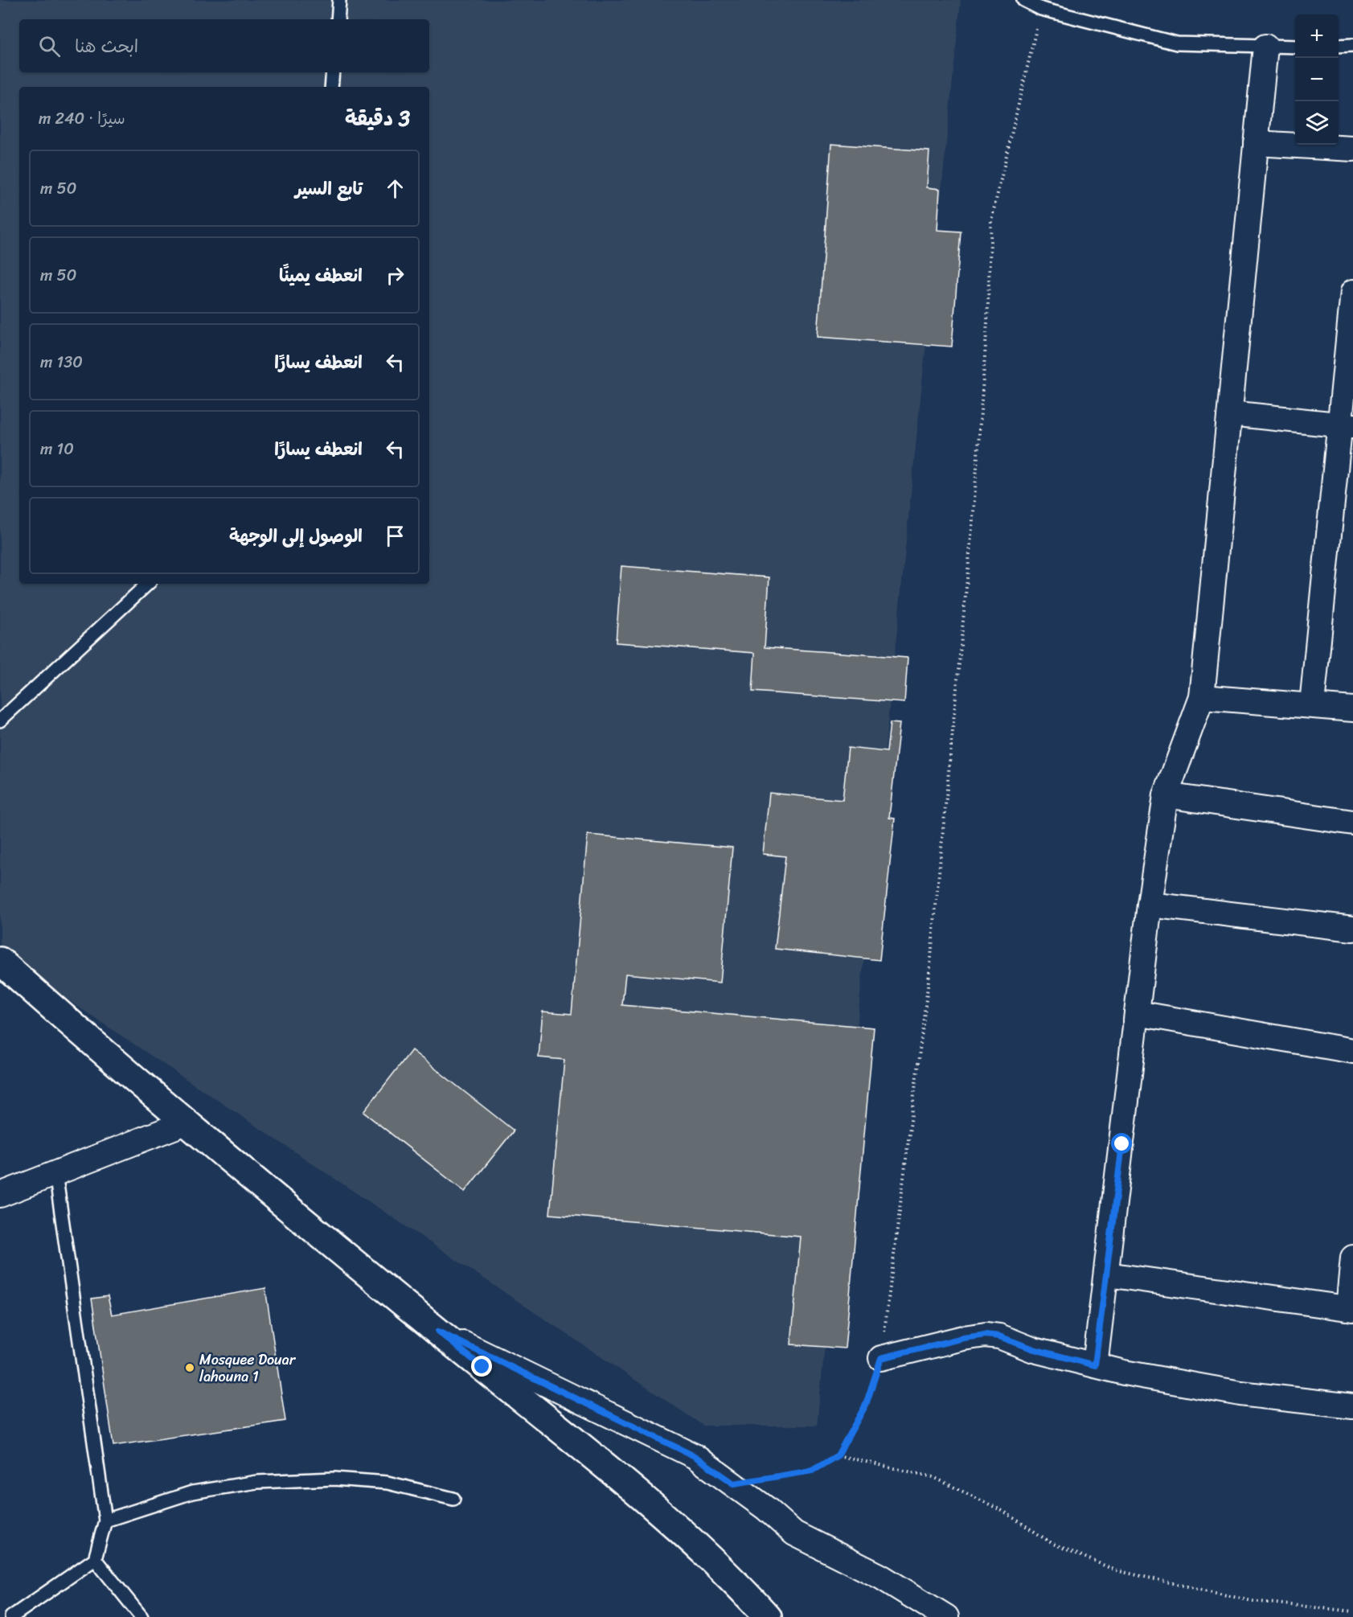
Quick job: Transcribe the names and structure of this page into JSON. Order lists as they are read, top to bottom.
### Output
{
  "places": ["Mosquee Douar lahouna 1"],
  "page": {
    "map_buttons": ["+", "−"],
    "search": "ابحث هنا",
    "heading": ["3 دقيقة", "سيرًا · 240 m"],
    "list": [
      ["تابع السير", "50 m"],
      ["انعطف يمينًا", "50 m"],
      ["انعطف يسارًا", "130 m"],
      ["انعطف يسارًا", "10 m"],
      "الوصول إلى الوجهة"
    ]
  }
}
